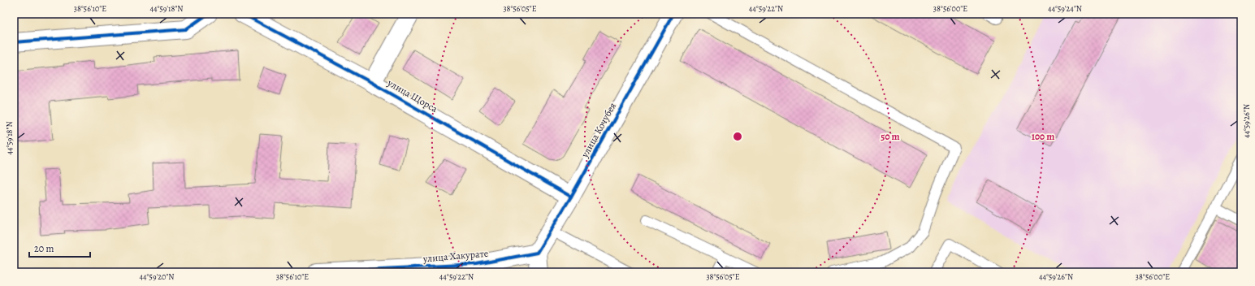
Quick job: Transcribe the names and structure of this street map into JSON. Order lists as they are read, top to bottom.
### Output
{
  "streets": {
    "street": ["улица Щорса", "улица Кочубея", "улица Хакурате"]
  },
  "crossings": [
    ["улица Щорса", "улица Кочубея"],
    ["улица Кочубея", "улица Хакурате"]
  ],
  "scale_bar": "20 m",
  "coordinates": [
    "38°56'10\"E",
    "44°59'18\"N",
    "38°56'05\"E",
    "44°59'22\"N",
    "38°56'00\"E",
    "44°59'24\"N",
    "44°59'26\"N",
    "44°59'20\"N"
  ],
  "rings": ["50 m", "100 m"]
}
